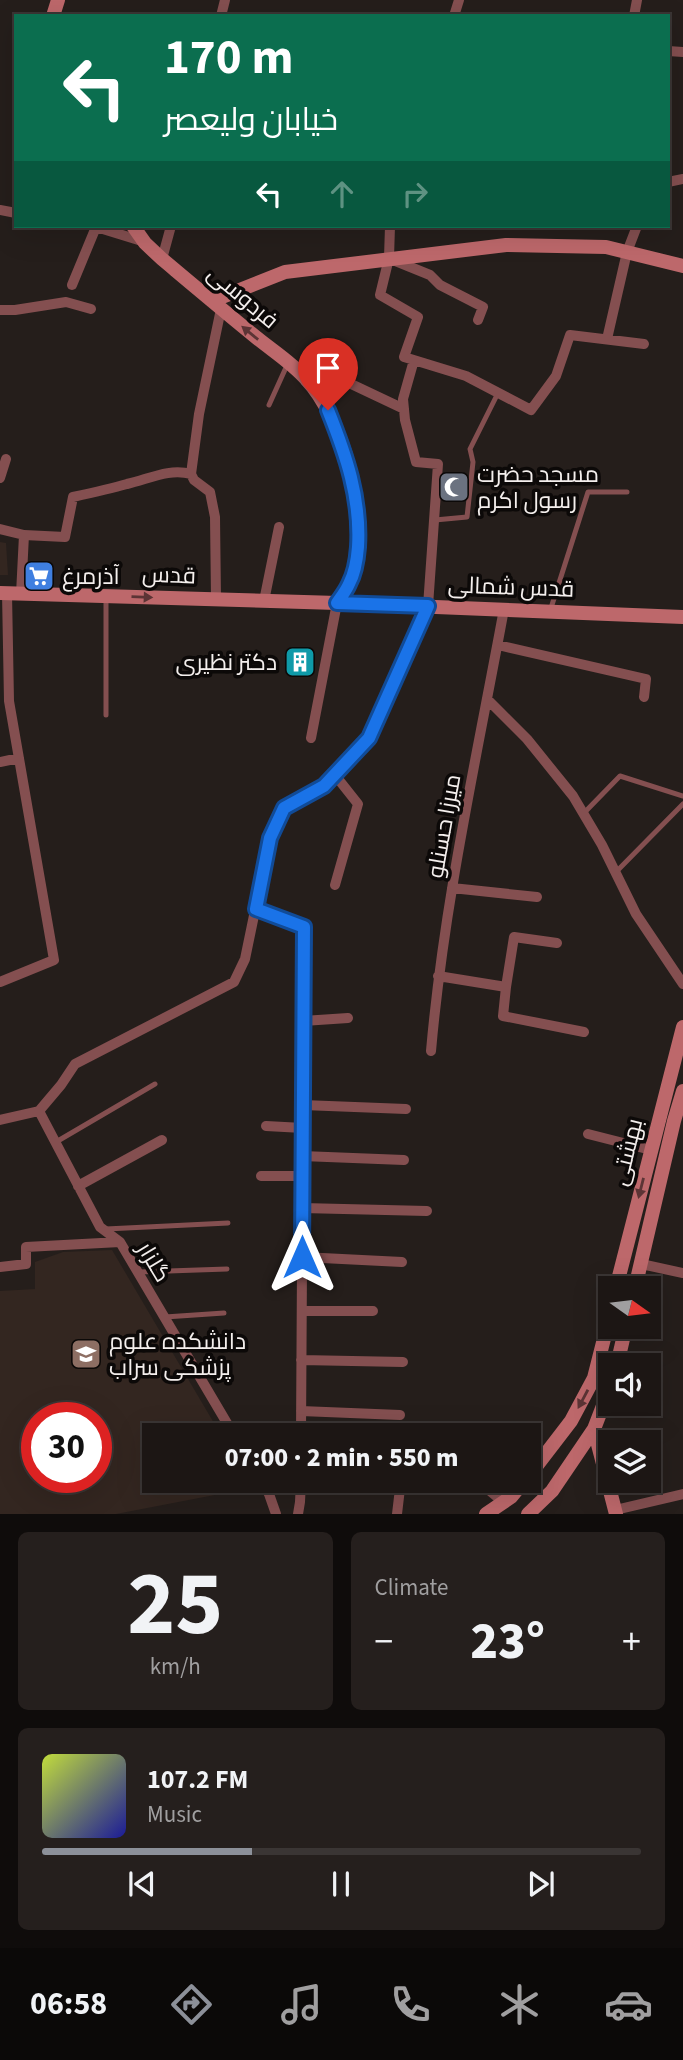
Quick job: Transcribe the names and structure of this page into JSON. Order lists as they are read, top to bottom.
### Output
{
  "streets": {
    "street": [
      "فردوسی",
      "قدس",
      "قدس شمالی",
      "میرزا حسنلو",
      "بهشتی",
      "گلزار"
    ]
  },
  "crossings": [
    ["فردوسی", "قدس"],
    ["فردوسی", "قدس شمالی"],
    ["قدس", "قدس شمالی"],
    ["قدس شمالی", "میرزا حسنلو"]
  ],
  "places": {
    "mosque": ["مسجد حضرت رسول اکرم"],
    "supermarket": ["آذرمرغ"],
    "building": ["دکتر نظیری"],
    "school or university": ["دانشکده علوم پزشکی سراب"]
  },
  "north": "right",
  "page": {
    "turn": ["170 m", "خیابان ولیعصر"],
    "limit": "30",
    "trip": "07:00 · 2 min · 550 m",
    "tile": [
      ["25", "km/h"],
      "Climate"
    ],
    "heat": ["−", "23°", "+"],
    "song": ["107.2 FM", "Music"],
    "tabs": "06:58"
  }
}
